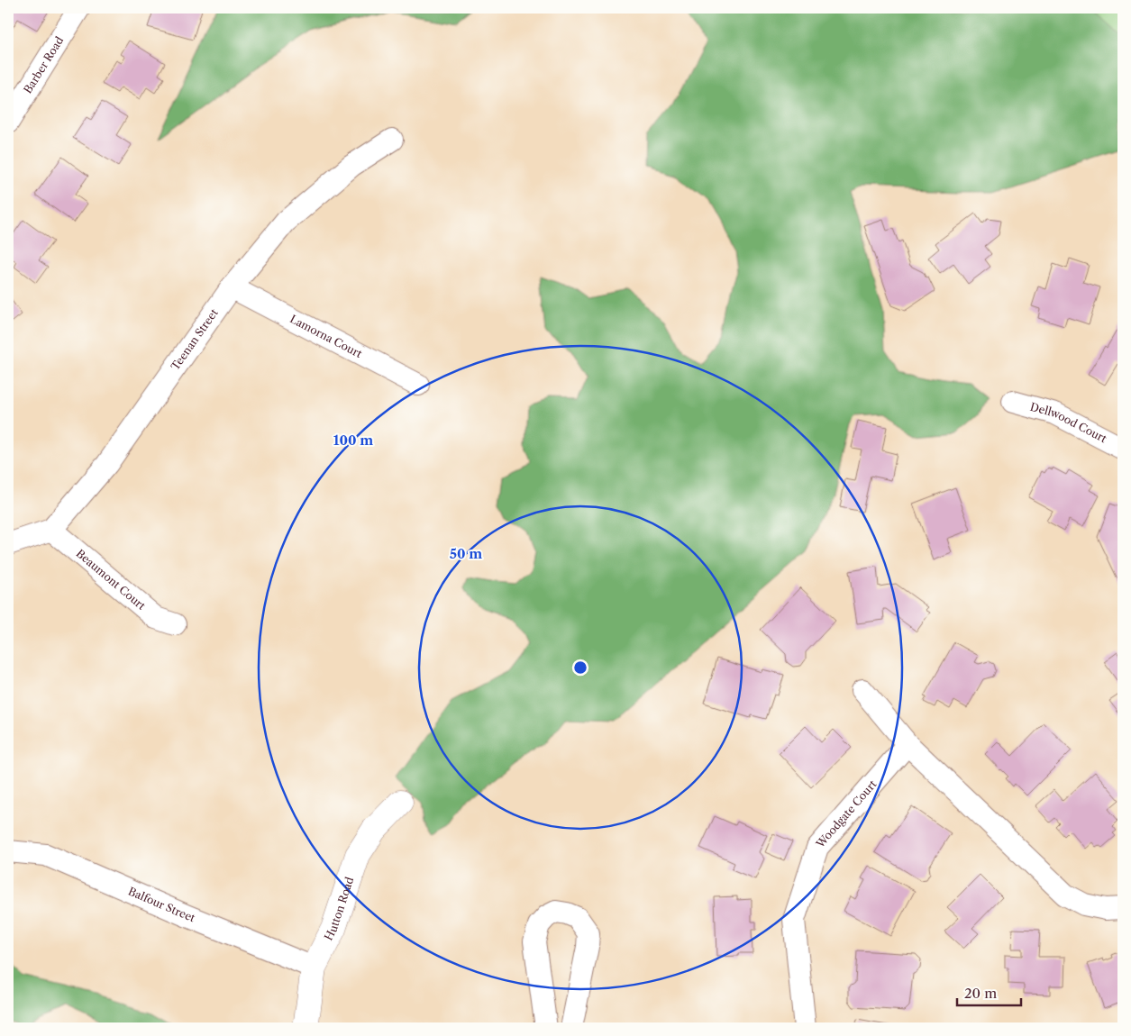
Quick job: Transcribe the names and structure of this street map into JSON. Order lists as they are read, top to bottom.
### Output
{
  "streets": {
    "street": [
      "Barber Road",
      "Lamorna Court",
      "Teenan Street",
      "Dellwood Court",
      "Beaumont Court",
      "Woodgate Court",
      "Balfour Street",
      "Hutton Road"
    ]
  },
  "crossings": [
    ["Lamorna Court", "Teenan Street"],
    ["Teenan Street", "Beaumont Court"],
    ["Balfour Street", "Hutton Road"]
  ],
  "scale_bar": "20 m",
  "rings": ["100 m", "50 m"]
}
